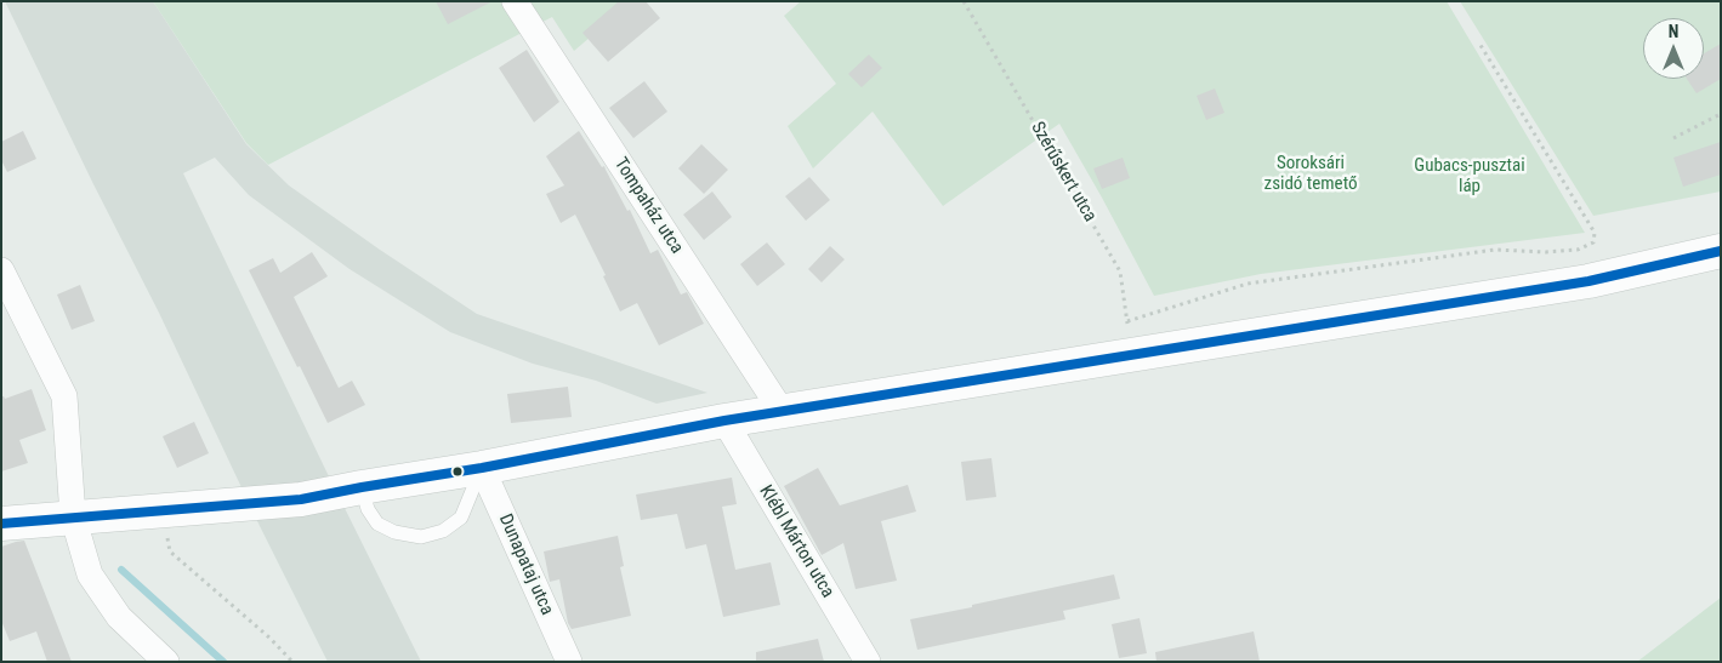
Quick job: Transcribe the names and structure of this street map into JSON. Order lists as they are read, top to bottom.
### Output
{
  "streets": {
    "street": ["Tompaház utca", "Klébl Márton utca", "Dunapataj utca"],
    "path": ["Szérűskert utca"]
  },
  "parks": ["Soroksári zsidó temető", "Gubacs-pusztai láp"],
  "north": "top"
}
